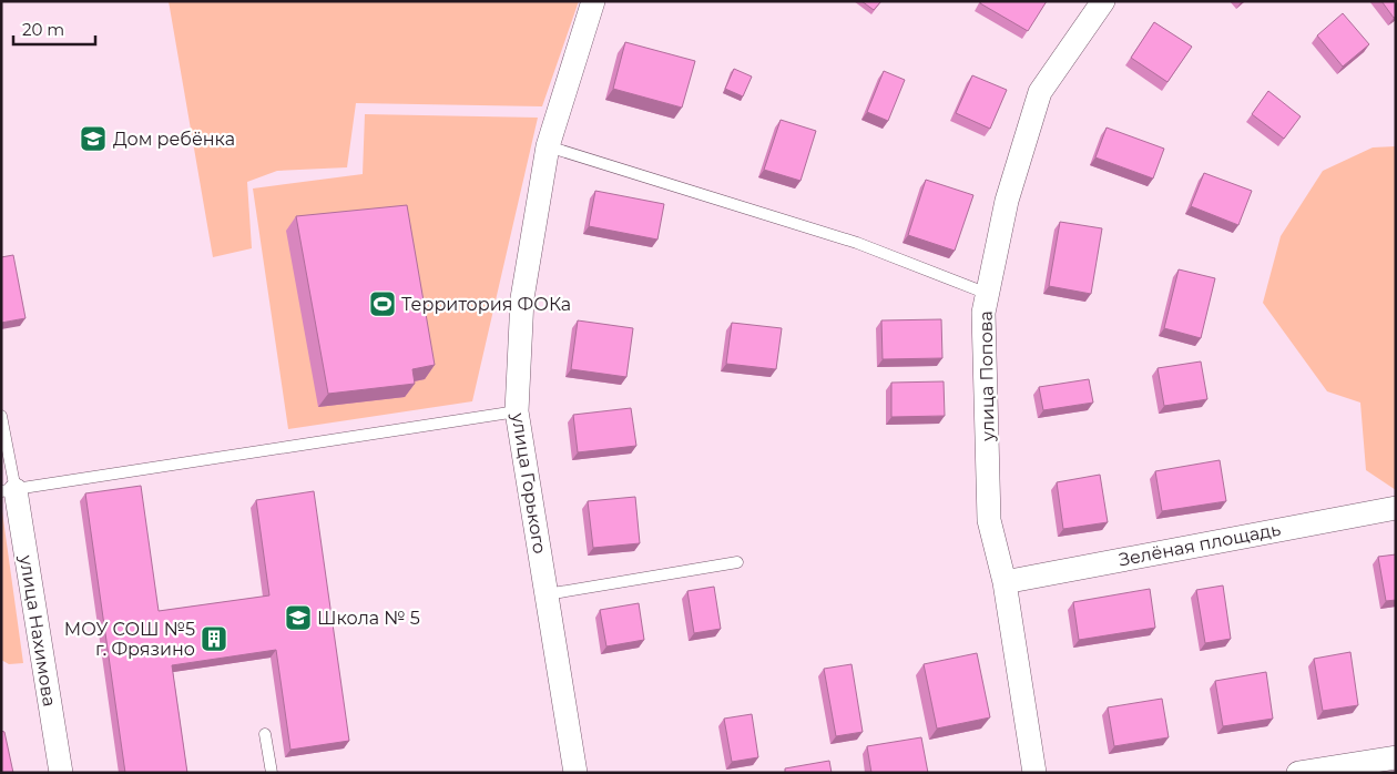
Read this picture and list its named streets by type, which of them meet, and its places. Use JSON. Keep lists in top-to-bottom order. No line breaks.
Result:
{"streets":{"street":["улица Попова","улица Горького","Зелёная площадь","улица Нахимова"]},"crossings":[["улица Попова","Зелёная площадь"]],"places":{"school or university":["Дом ребёнка","Школа № 5"],"sports":["Территория ФОКа"],"building":["МОУ СОШ №5 г. Фрязино"]},"scale_bar":"20 m"}
